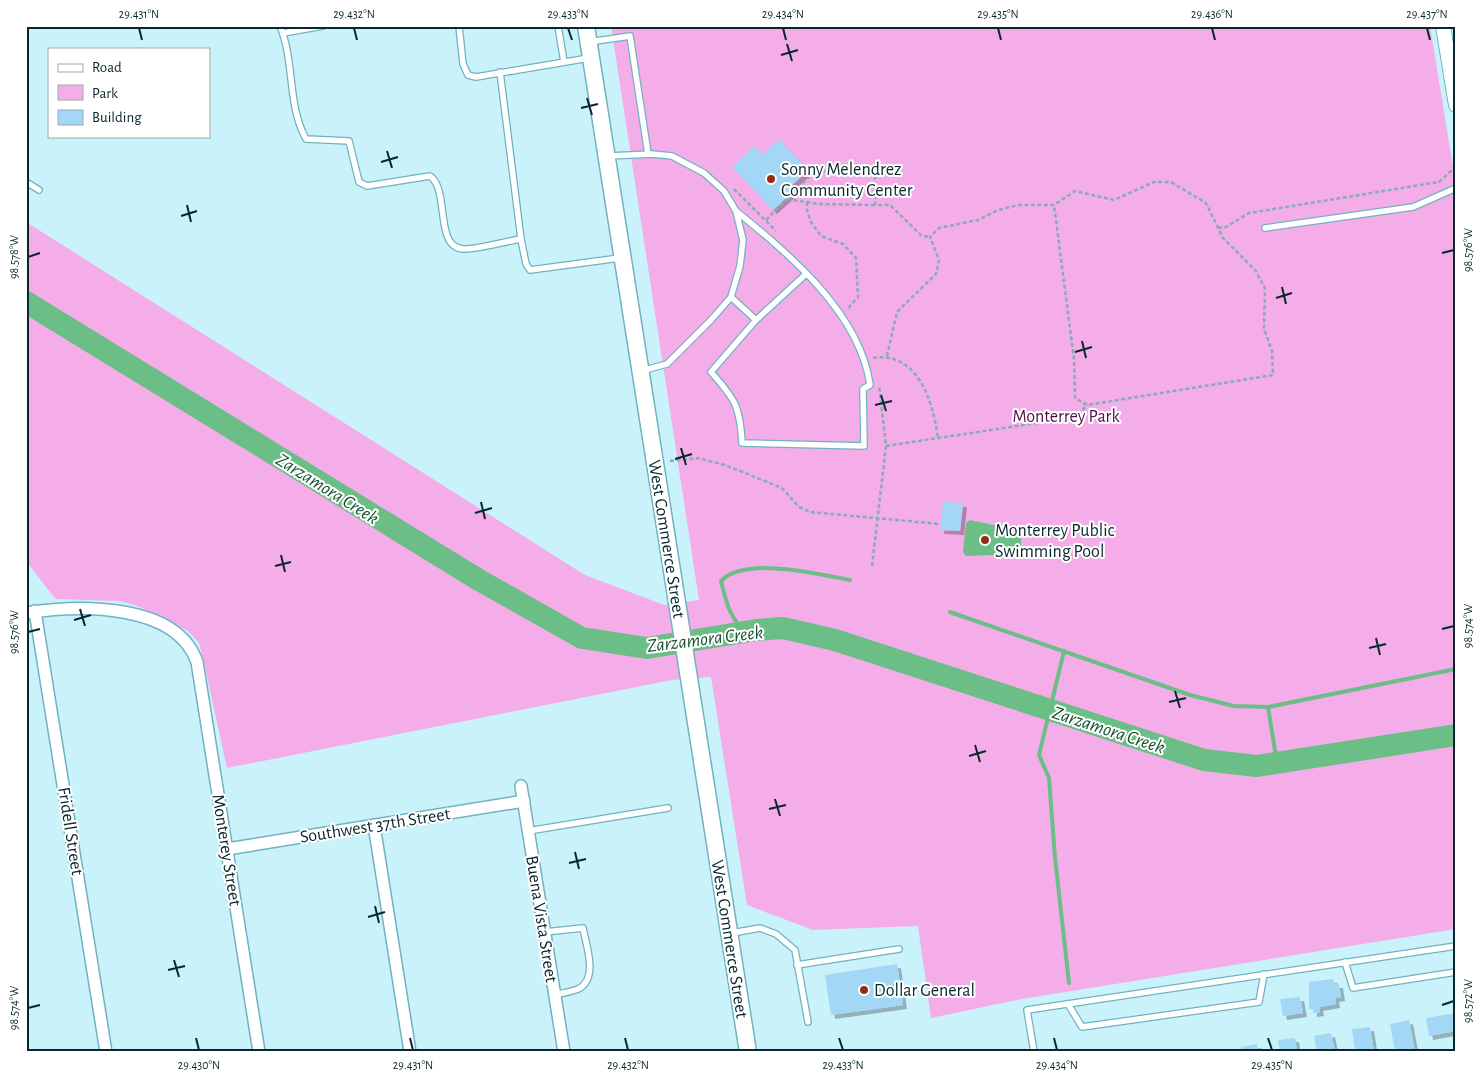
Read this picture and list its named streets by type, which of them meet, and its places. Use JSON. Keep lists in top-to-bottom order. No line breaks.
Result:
{"streets":{"main road":["West Commerce Street"],"street":["Southwest 37th Street","Fridell Street","Monterey Street","Buena Vista Street"]},"crossings":[["Southwest 37th Street","Monterey Street"],["Southwest 37th Street","Buena Vista Street"],["Fridell Street","Monterey Street"]],"water":["Zarzamora Creek"],"parks":["Monterrey Park"],"places":["Sonny Melendrez Community Center","Monterrey Public Swimming Pool","Dollar General"],"legend":["Road","Park","Building"],"coordinates":["29.431°N","29.432°N","29.433°N","29.434°N","29.435°N","29.436°N","29.437°N","98.576°W","98.578°W","98.574°W","98.572°W","29.430°N"]}
